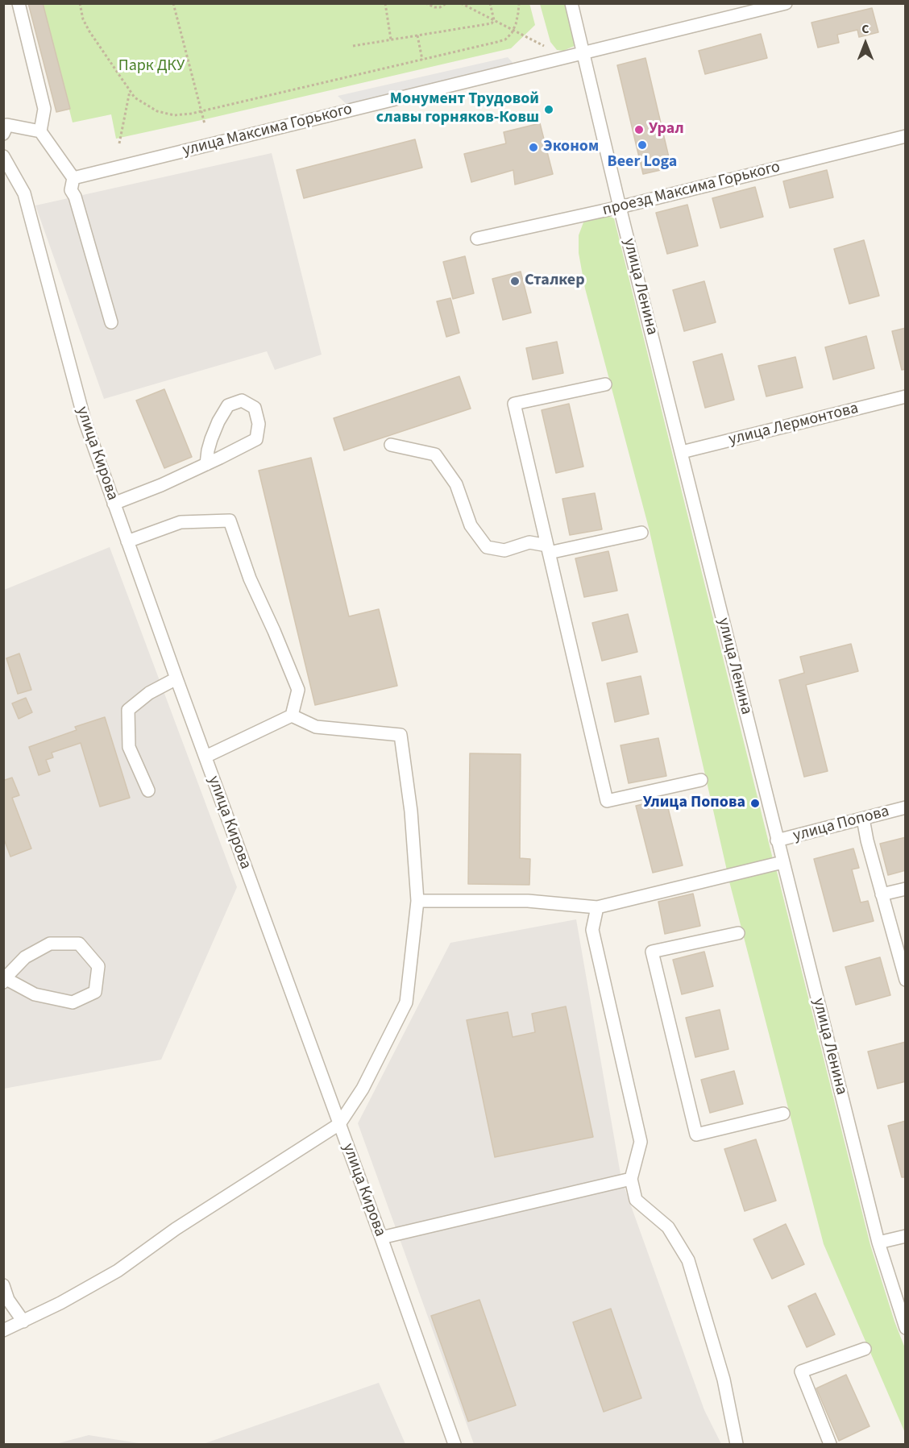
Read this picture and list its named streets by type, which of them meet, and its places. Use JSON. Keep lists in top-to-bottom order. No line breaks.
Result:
{"streets":{"street":["улица Максима Горького","проезд Максима Горького","улица Ленина","улица Лермонтова","улица Кирова","улица Попова"]},"crossings":[["улица Максима Горького","улица Ленина"],["проезд Максима Горького","улица Ленина"],["улица Ленина","улица Лермонтова"],["улица Ленина","улица Попова"]],"parks":["Парк ДКУ"],"places":["Монумент Трудовой славы горняков-Ковш","Урал","Beer Loga","Эконом","Сталкер","Улица Попова"],"north":"top"}
